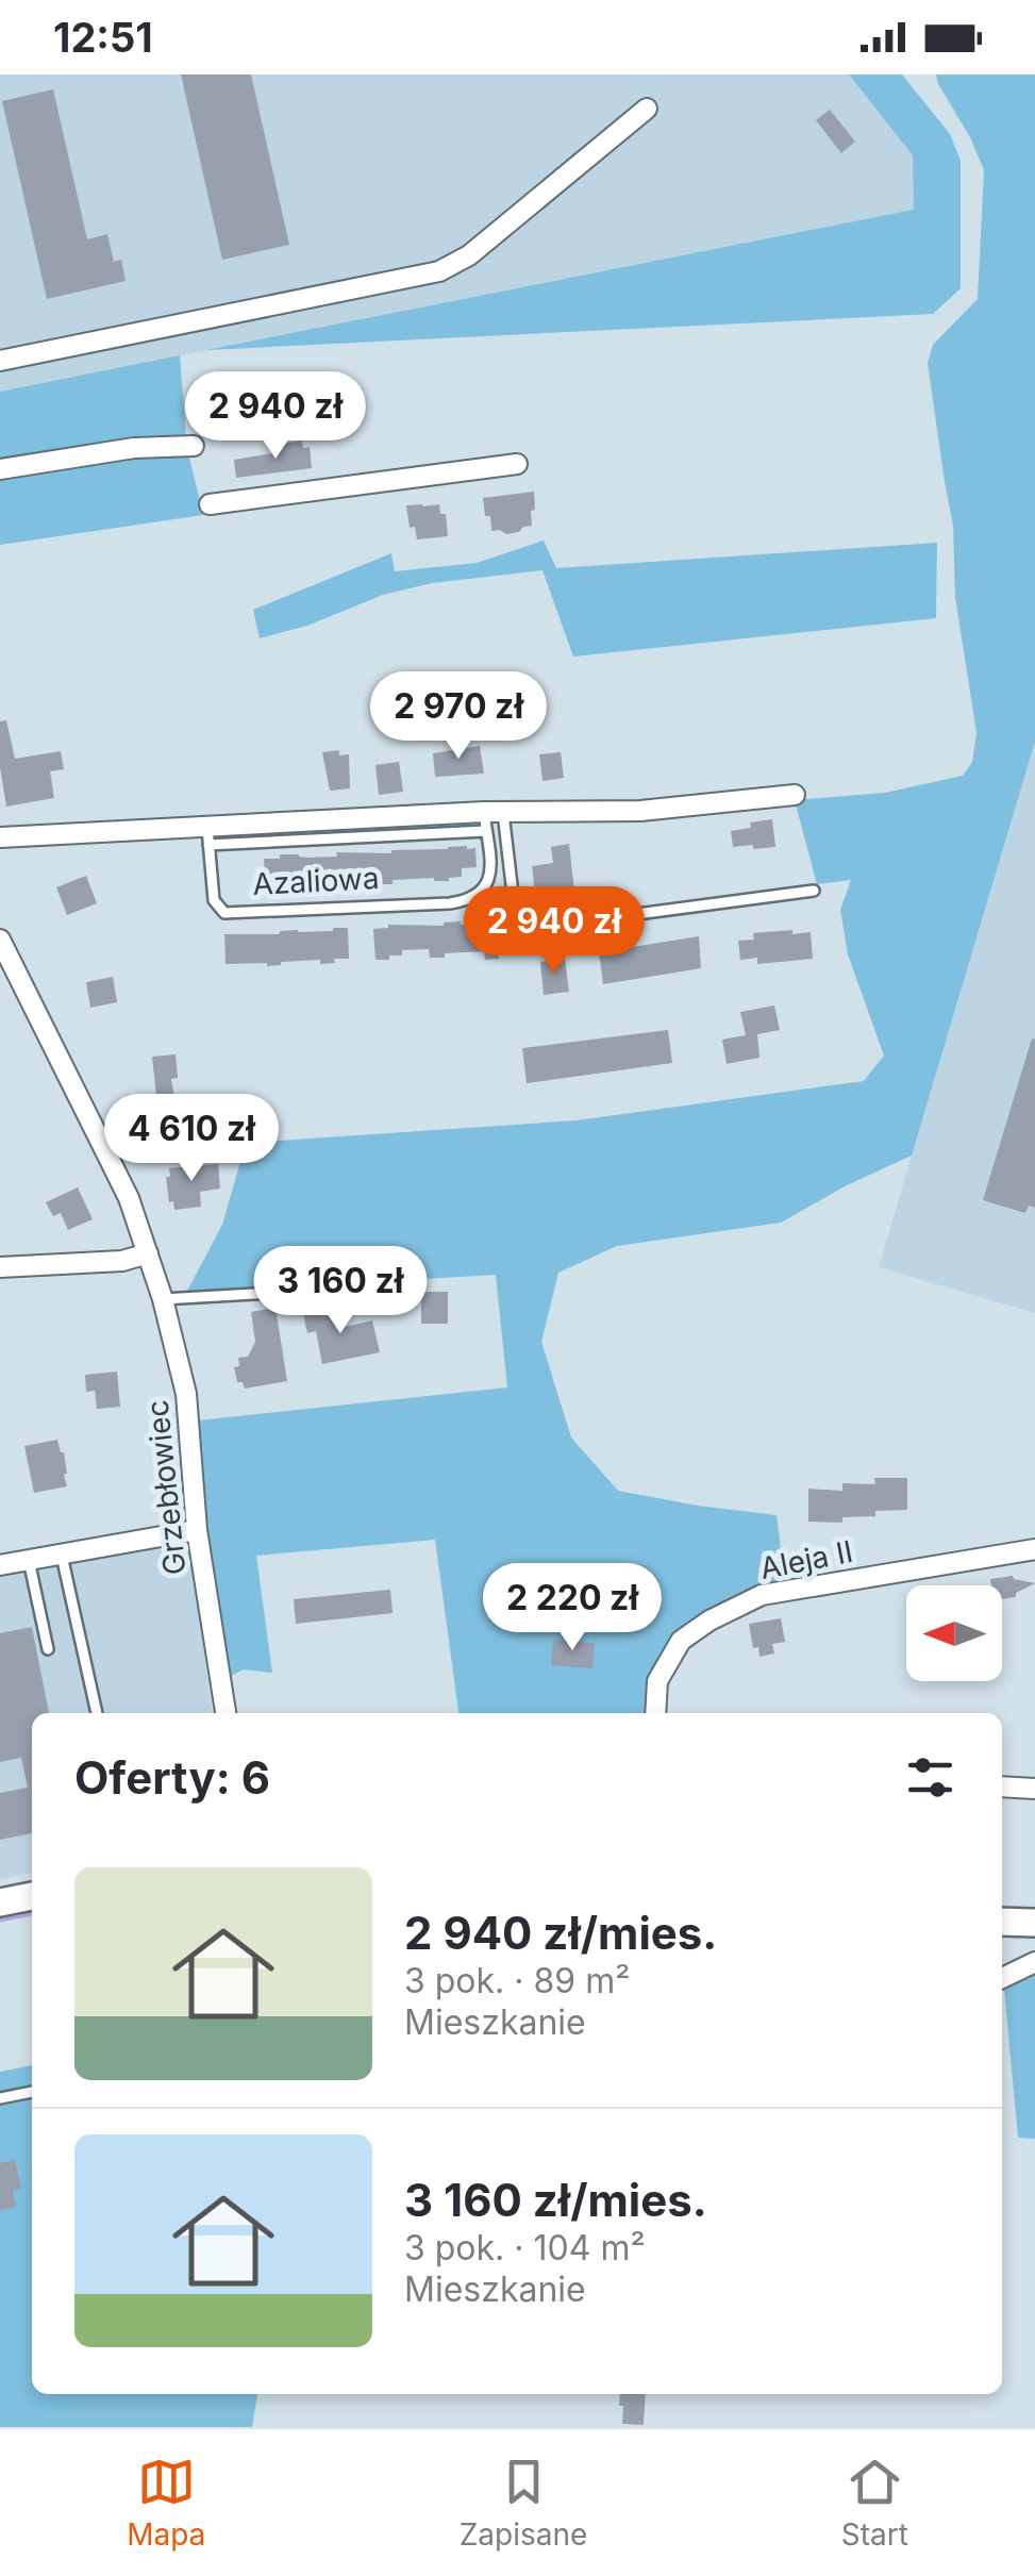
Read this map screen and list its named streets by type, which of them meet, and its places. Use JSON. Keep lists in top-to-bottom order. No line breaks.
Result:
{"streets":{"street":["Azaliowa","Grzebłowiec","Aleja II"]},"north":"left","page":{"status":"12:51","price":["2 940 zł","2 970 zł","2 940 zł","4 610 zł","3 160 zł","2 220 zł"],"heading":"Oferty: 6","list":[{"name":"2 940 zł/mies.","note":"3 pok. · 89 m² · Mieszkanie"},{"name":"3 160 zł/mies.","note":"3 pok. · 104 m² · Mieszkanie"}],"tabs":["Mapa","Zapisane","Start"]}}
